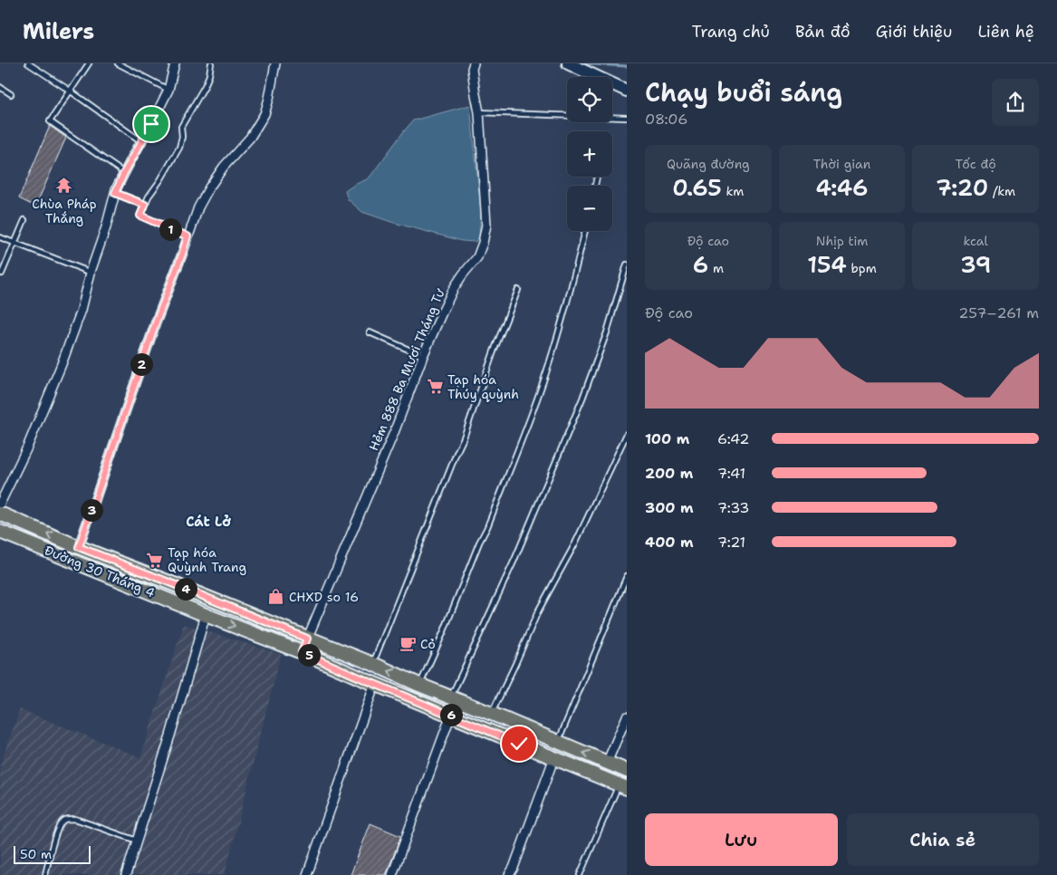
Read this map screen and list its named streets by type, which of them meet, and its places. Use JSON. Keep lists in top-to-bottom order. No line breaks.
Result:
{"streets":{"main road":["Đường 30 Tháng 4"],"street":["Hẻm 888 Ba Mươi Tháng Tư"]},"crossings":[["Hẻm 888 Ba Mươi Tháng Tư","Đường 30 Tháng 4"]],"districts":["Cát Lở"],"places":{"temple":["Chùa Pháp Thắng"],"supermarket":["Tạp hóa Thúy quỳnh","Tạp hóa Quỳnh Trang"],"shop":["CHXD so 16"],"cafe":["Cỏ"]},"scale_bar":"50 m","page":{"header":"Milers","nav":["Trang chủ","Bản đồ","Giới thiệu","Liên hệ"],"heading":["Chạy buổi sáng","08:06"],"map_buttons":["+","−"],"stats":[["Quãng đường","0.65 km"],["Thời gian","4:46"],["Tốc độ","7:20 /km"],["Độ cao","6 m"],["Nhịp tim","154 bpm"],["kcal","39"]],"pins":["1","2","3","4","5","6"],"chart":["Độ cao","257–261 m"],"list":[{"name":"100 m","note":"6:42"},{"name":"200 m","note":"7:41"},{"name":"300 m","note":"7:33"},{"name":"400 m","note":"7:21"}],"buttons":["Lưu","Chia sẻ"],"scale":"50 m"}}
